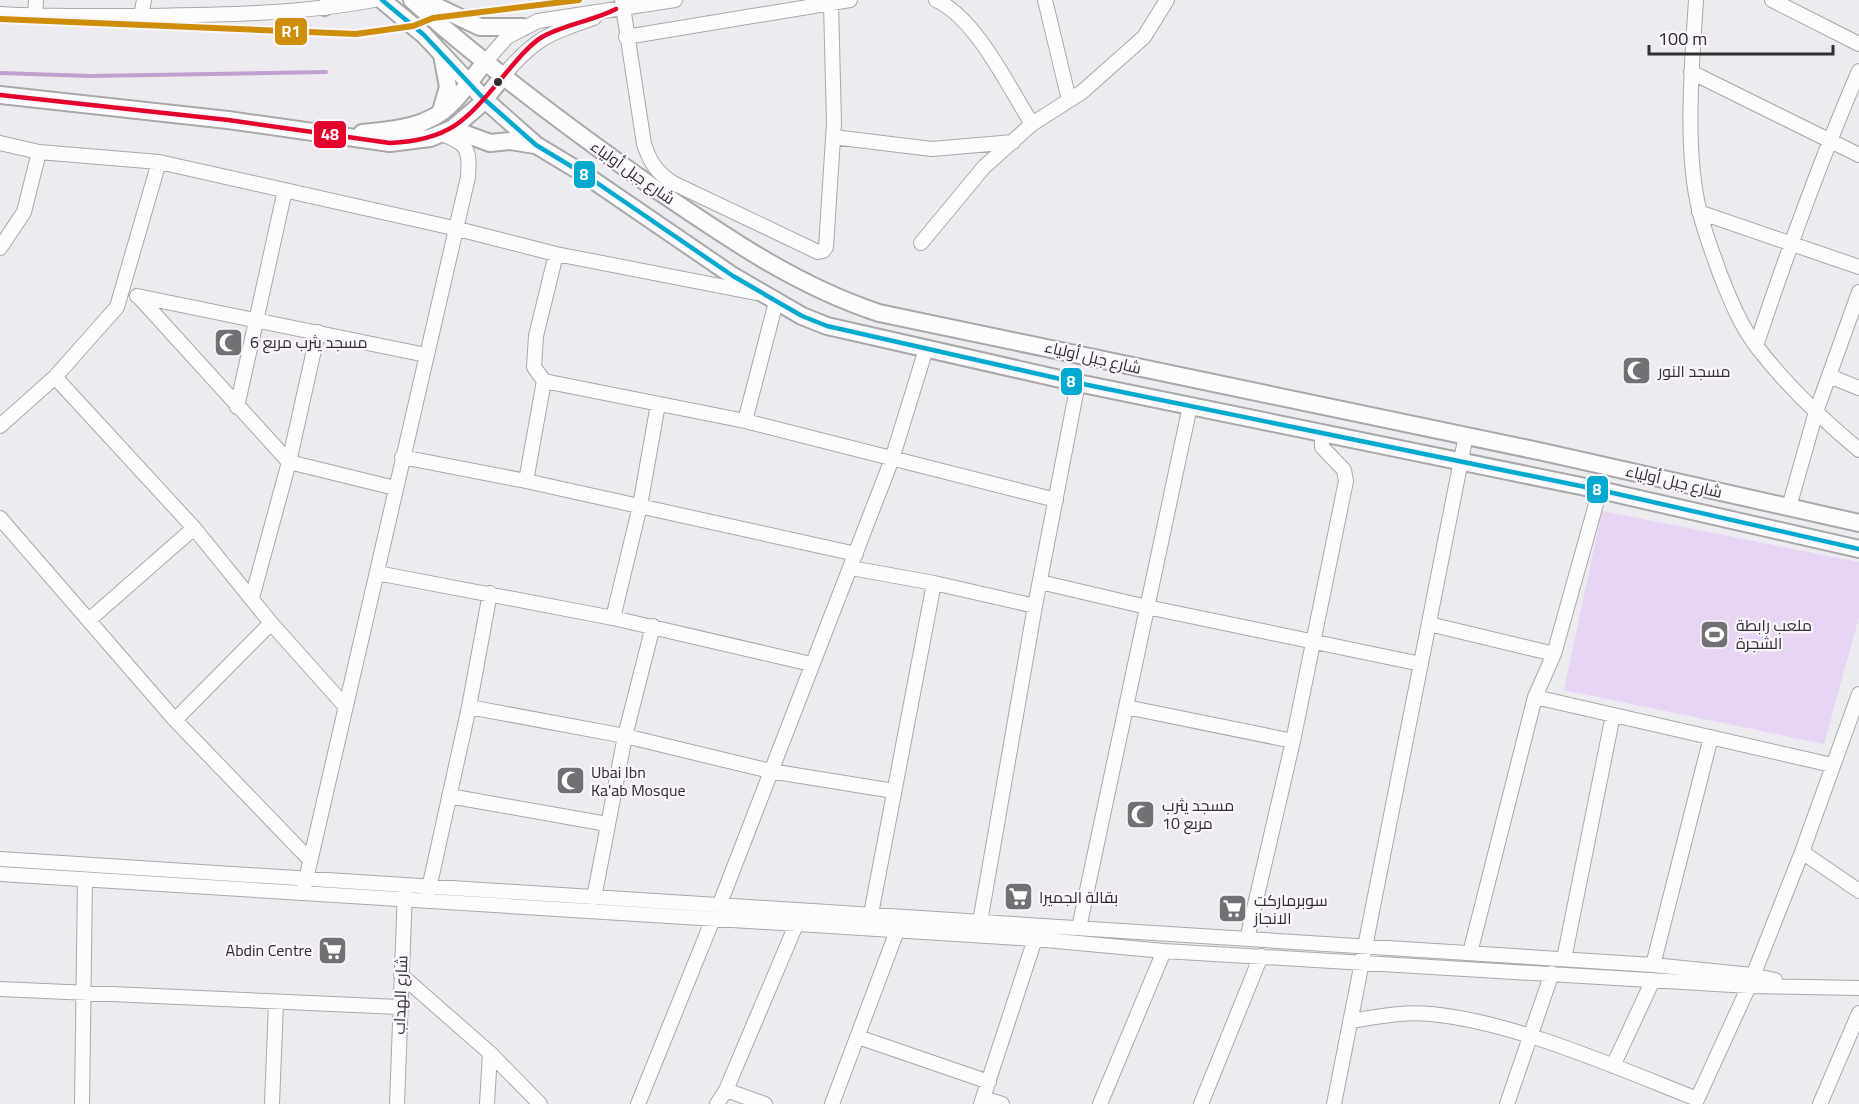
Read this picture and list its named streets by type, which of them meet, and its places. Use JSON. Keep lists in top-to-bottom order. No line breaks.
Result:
{"streets":{"main road":["شارع جبل أولياء"],"street":["شارع الهداب"]},"places":{"mosque":["مسجد يثرب مربع 6","مسجد النور","Ubai Ibn Ka'ab Mosque","مسجد يثرب مربع 10"],"sports":["ملعب رابطة الشجرة"],"supermarket":["بقالة الجميرا","سوبرماركت الانجاز","Abdin Centre"]},"lines":["transit line R1","transit line 8","transit line 48"],"scale_bar":"100 m"}
